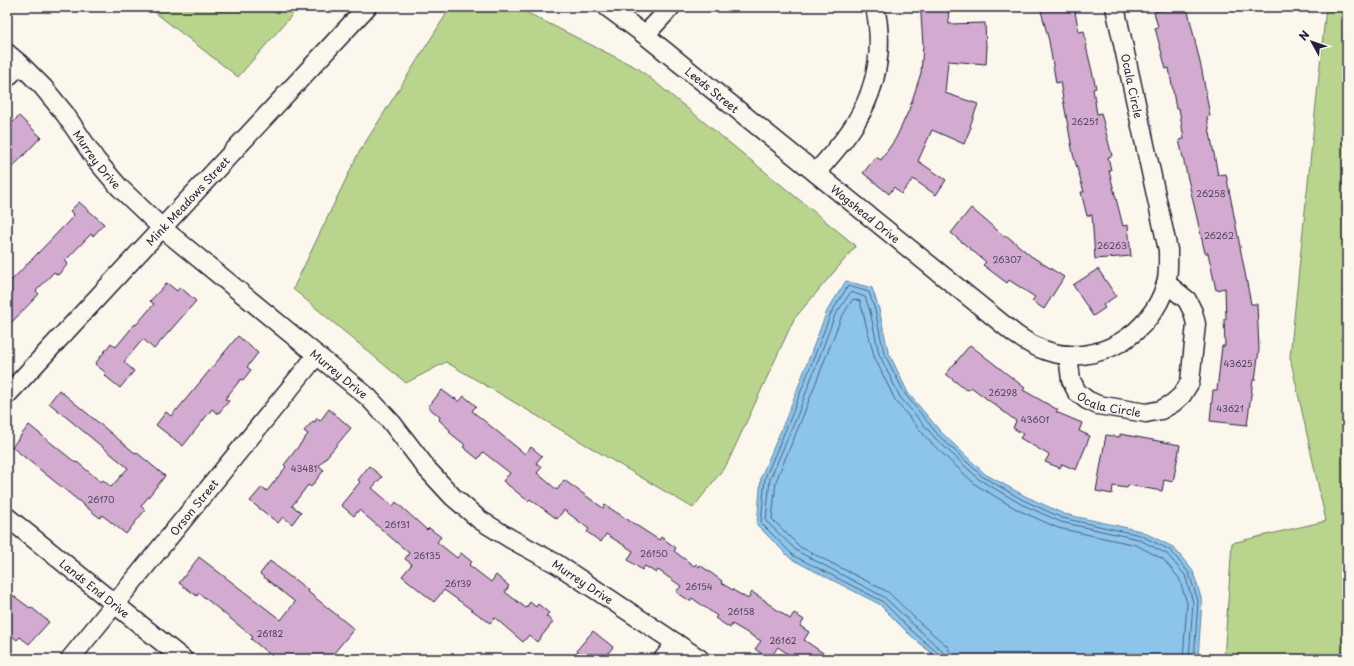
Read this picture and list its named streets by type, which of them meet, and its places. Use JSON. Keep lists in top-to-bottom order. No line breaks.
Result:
{"streets":{"street":["Ocala Circle","Leeds Street","Murrey Drive","Mink Meadows Street","Wogshead Drive","Orson Street","Lands End Drive"]},"crossings":[["Ocala Circle","Wogshead Drive"],["Leeds Street","Wogshead Drive"],["Murrey Drive","Mink Meadows Street"],["Murrey Drive","Orson Street"],["Orson Street","Lands End Drive"]],"house_numbers":["26251","26258","26262","26263","26307","43625","26298","43621","43601","43481","26170","26131","26150","26135","26139","26154","26158","26182","26162"],"north":"top left"}
